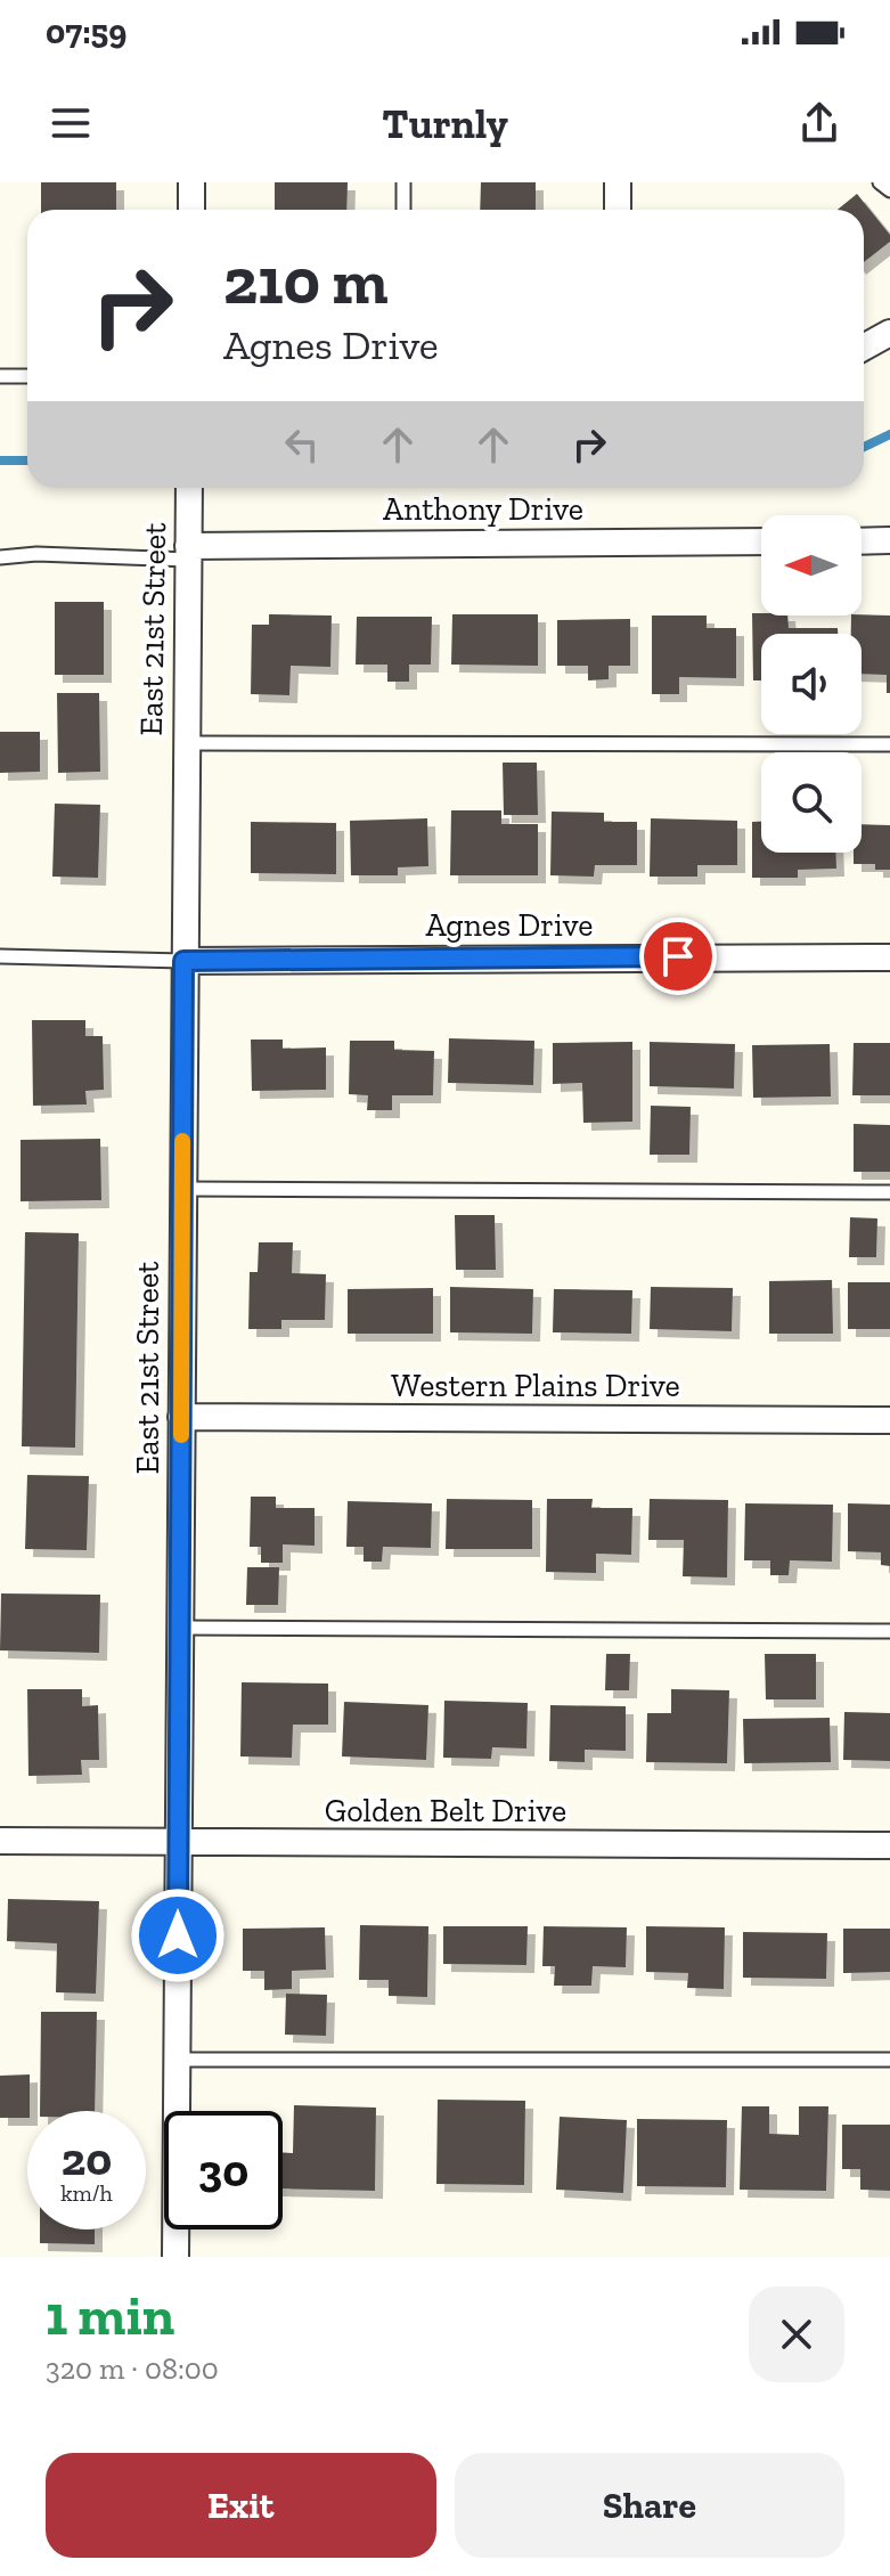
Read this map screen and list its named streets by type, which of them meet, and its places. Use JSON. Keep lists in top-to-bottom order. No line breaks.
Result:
{"streets":{"street":["Anthony Drive","East 21st Street","Agnes Drive","Western Plains Drive","Golden Belt Drive"]},"crossings":[["Anthony Drive","East 21st Street"],["East 21st Street","Agnes Drive"],["East 21st Street","Western Plains Drive"],["East 21st Street","Golden Belt Drive"]],"north":"left","page":{"status":"07:59","header":"Turnly","turn":["210 m","Agnes Drive"],"speed":"20 km/h","limit":"30","heading":["1 min","320 m · 08:00"],"buttons":["Exit","Share"]}}
